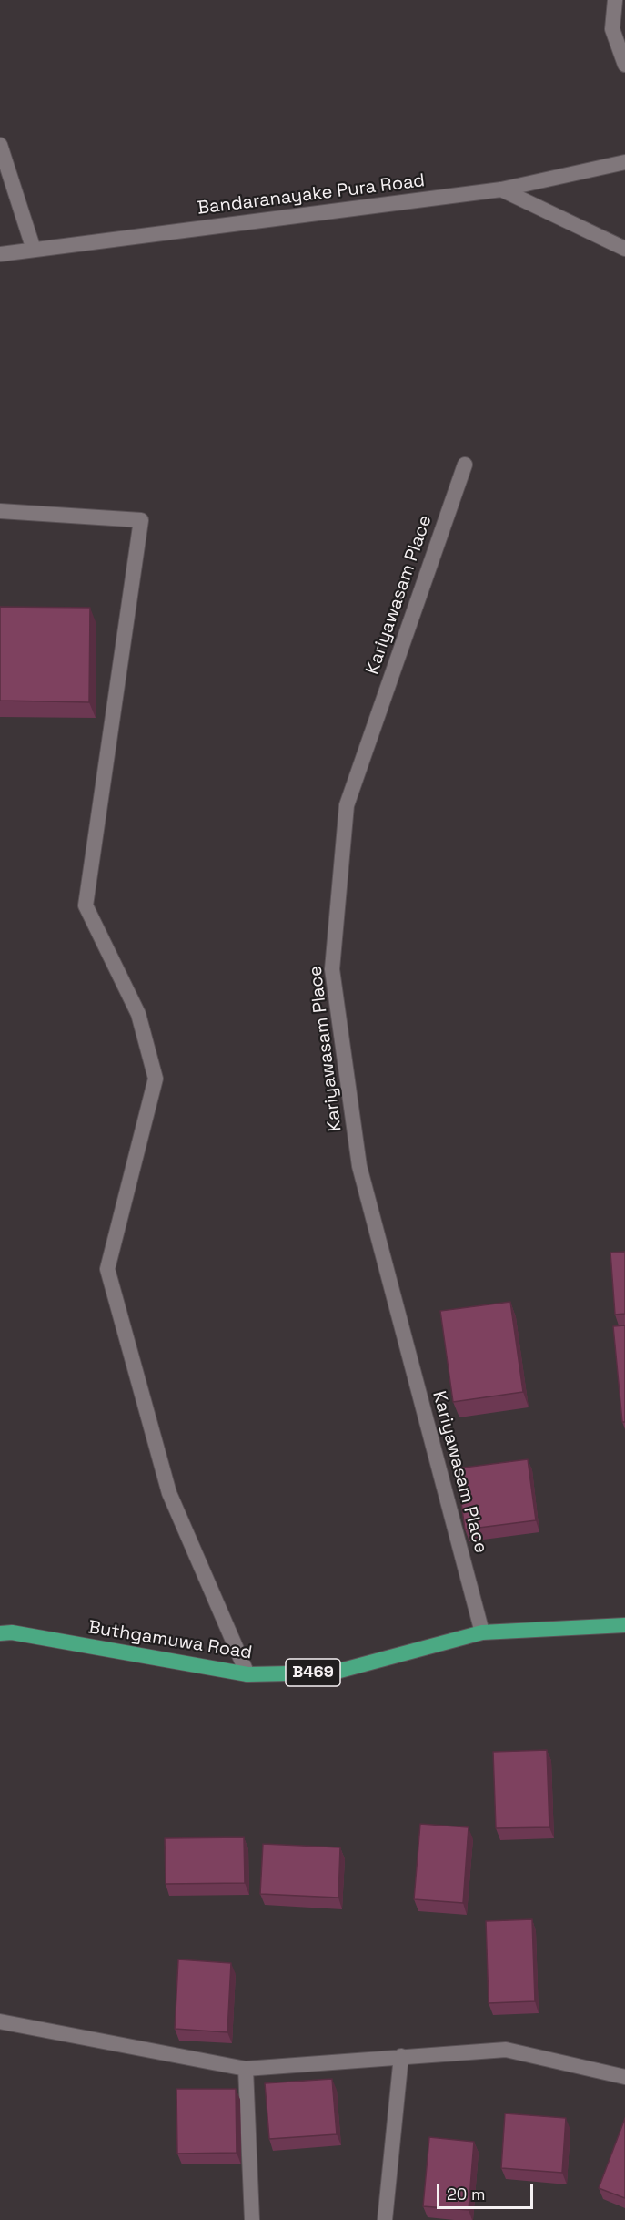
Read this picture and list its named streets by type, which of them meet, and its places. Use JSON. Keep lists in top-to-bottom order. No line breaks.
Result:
{"streets":{"main road":["Buthgamuwa Road","B469"],"street":["Bandaranayake Pura Road","Kariyawasam Place"]},"crossings":[["Kariyawasam Place","Buthgamuwa Road"]],"scale_bar":"20 m"}
